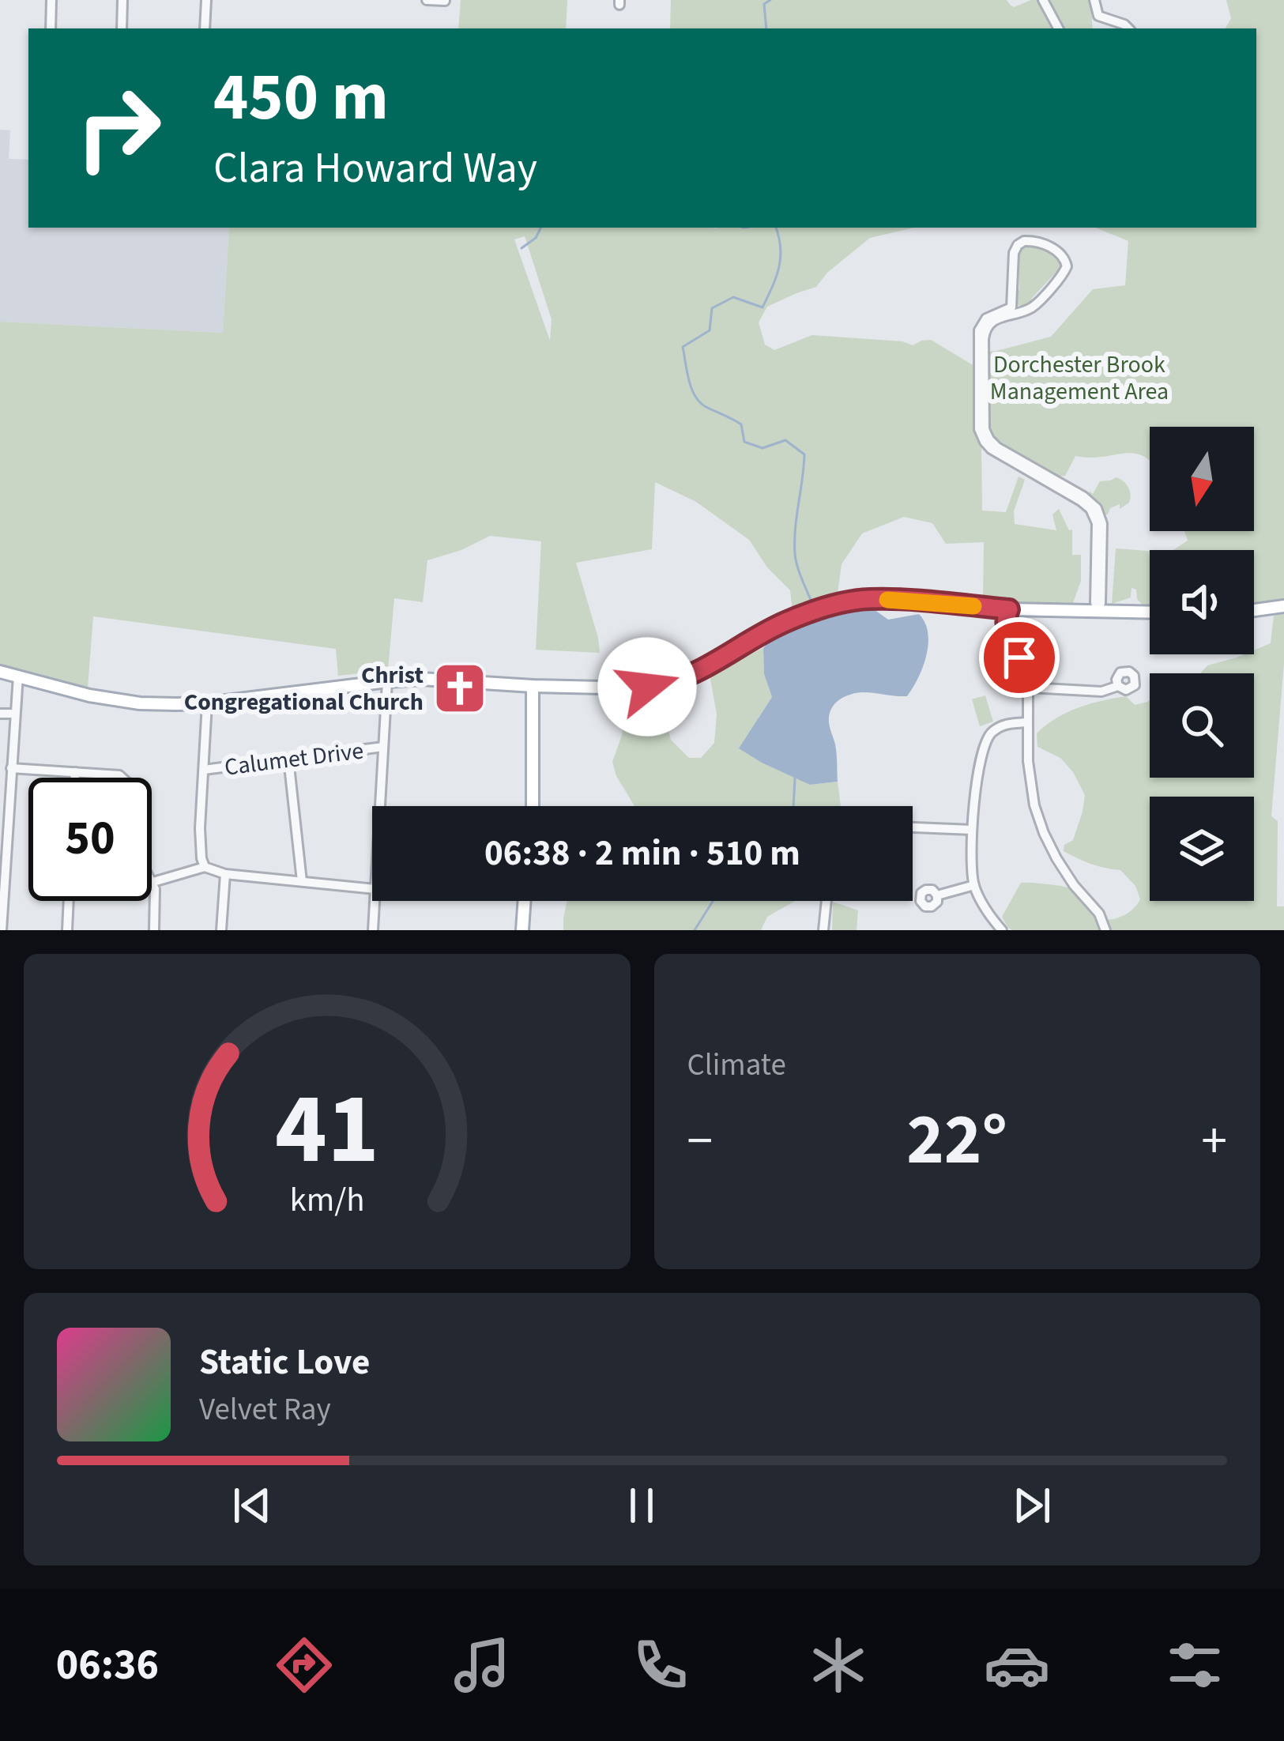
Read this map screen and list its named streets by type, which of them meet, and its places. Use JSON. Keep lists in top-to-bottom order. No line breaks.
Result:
{"streets":{"street":["Calumet Drive"]},"parks":["Dorchester Brook Management Area"],"places":{"church":["Christ Congregational Church"]},"north":"bottom","page":{"turn":["450 m","Clara Howard Way"],"limit":"50","trip":"06:38 · 2 min · 510 m","tile":"Climate","heat":["−","22°","+"],"song":["Static Love","Velvet Ray"],"tabs":"06:36","gauge":["41","km/h"]}}
